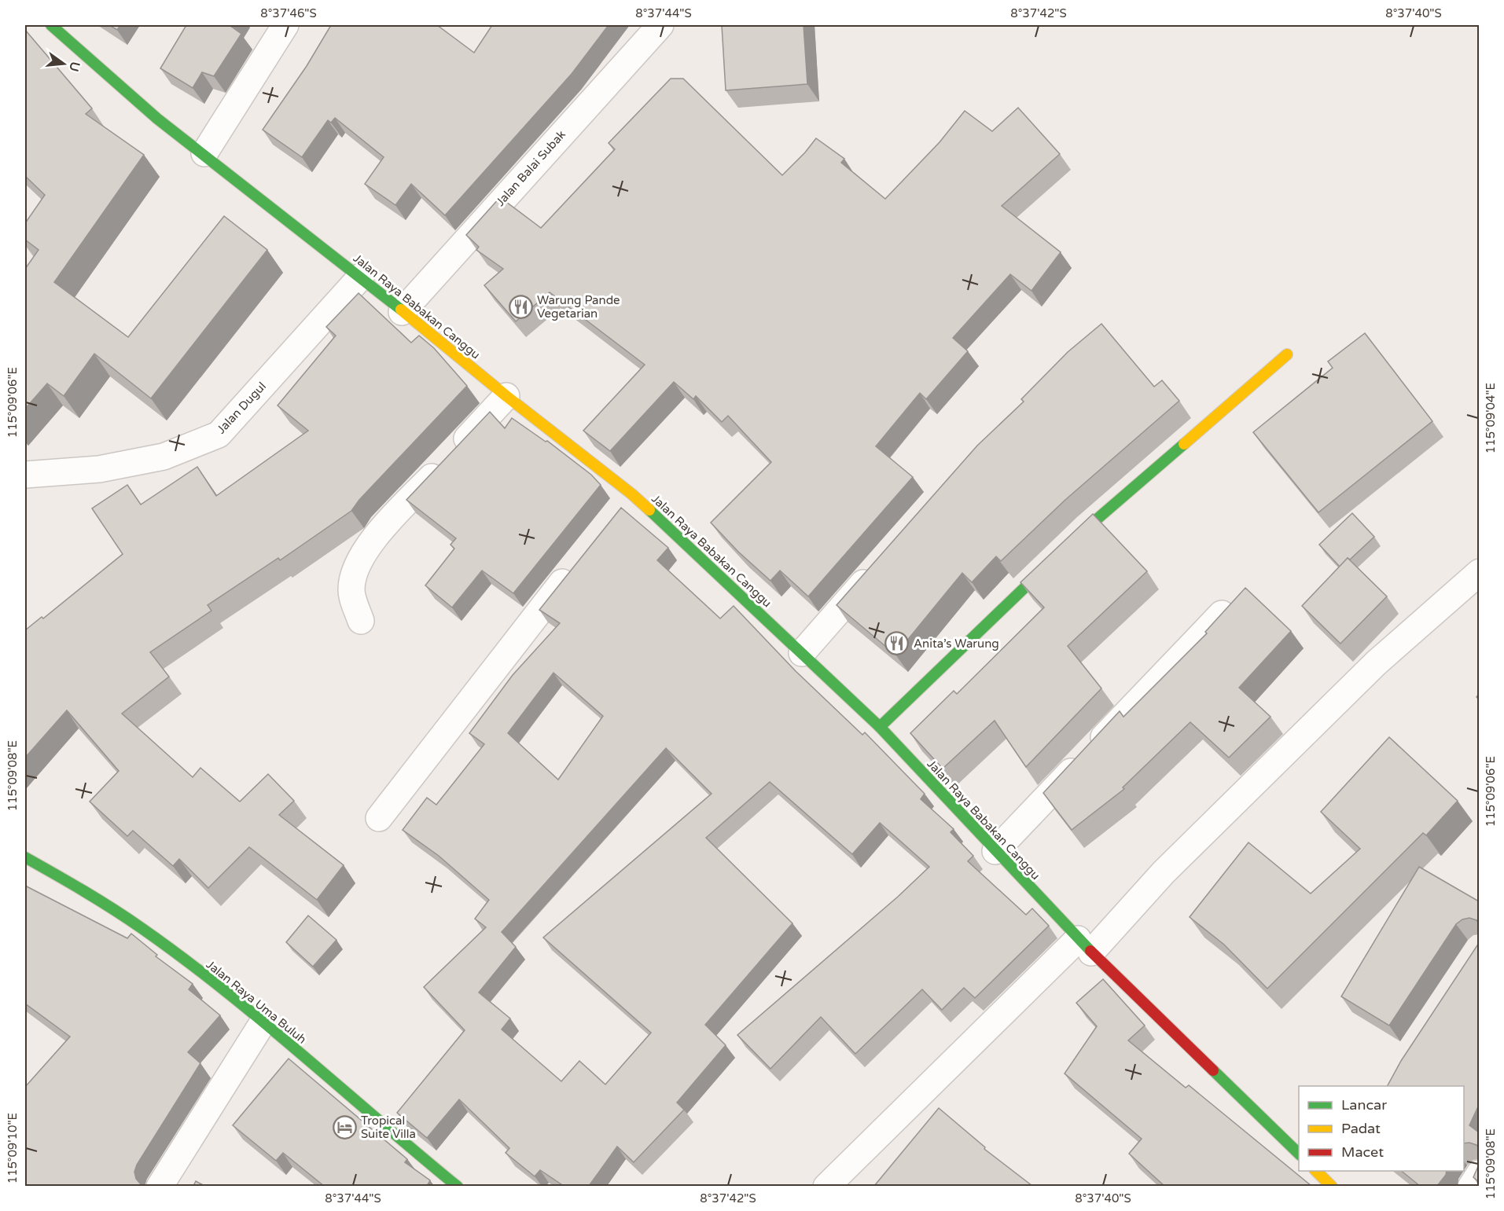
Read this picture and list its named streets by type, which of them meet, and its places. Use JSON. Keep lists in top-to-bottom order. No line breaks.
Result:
{"streets":{"street":["Jalan Balai Subak","Jalan Raya Babakan Canggu","Jalan Dugul","Jalan Raya Uma Buluh"]},"crossings":[["Jalan Balai Subak","Jalan Raya Babakan Canggu"],["Jalan Raya Babakan Canggu","Jalan Dugul"]],"places":{"restaurant":["Warung Pande Vegetarian","Anita’s Warung"],"hotel":["Tropical Suite Villa"]},"legend":["Lancar","Padat","Macet"],"north":"right","coordinates":["8°37'46\"S","8°37'44\"S","8°37'42\"S","8°37'40\"S","115°09'06\"E","115°09'04\"E","115°09'08\"E","115°09'10\"E"]}
